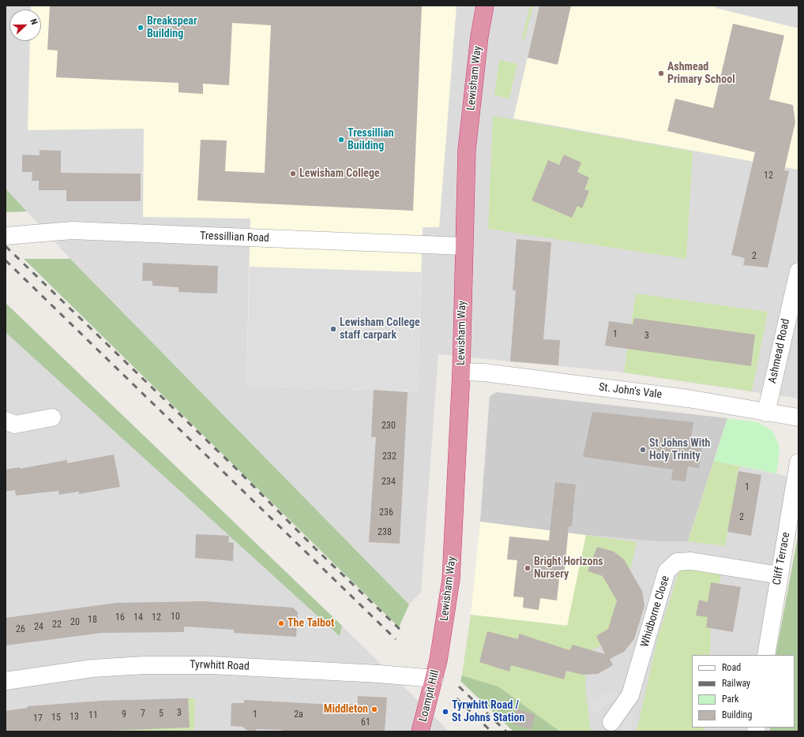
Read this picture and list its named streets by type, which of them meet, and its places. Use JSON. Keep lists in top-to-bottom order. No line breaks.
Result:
{"streets":{"highway":["Lewisham Way","Loampit Hill"],"street":["Tressillian Road","Ashmead Road","St. John's Vale","Cliff Terrace","Whidborne Close","Tyrwhitt Road"]},"crossings":[["Lewisham Way","Tressillian Road"],["Lewisham Way","St. John's Vale"],["Lewisham Way","Loampit Hill"],["Ashmead Road","St. John's Vale"],["Cliff Terrace","Whidborne Close"],["Tyrwhitt Road","Loampit Hill"]],"places":["Breakspear Building","Ashmead Primary School","Tressillian Building","Lewisham College","Lewisham College staff carpark","St Johns With Holy Trinity","Bright Horizons Nursery","The Talbot","Middleton","Tyrwhitt Road / St Johns Station"],"house_numbers":["12","2","1","3","230","232","234","1","236","2","238","10","16","14","12","18","20","22","24","26","3","7","5","9","1","2a","11","13","15","17","61"],"legend":["Road","Railway","Park","Building"],"north":"right"}
